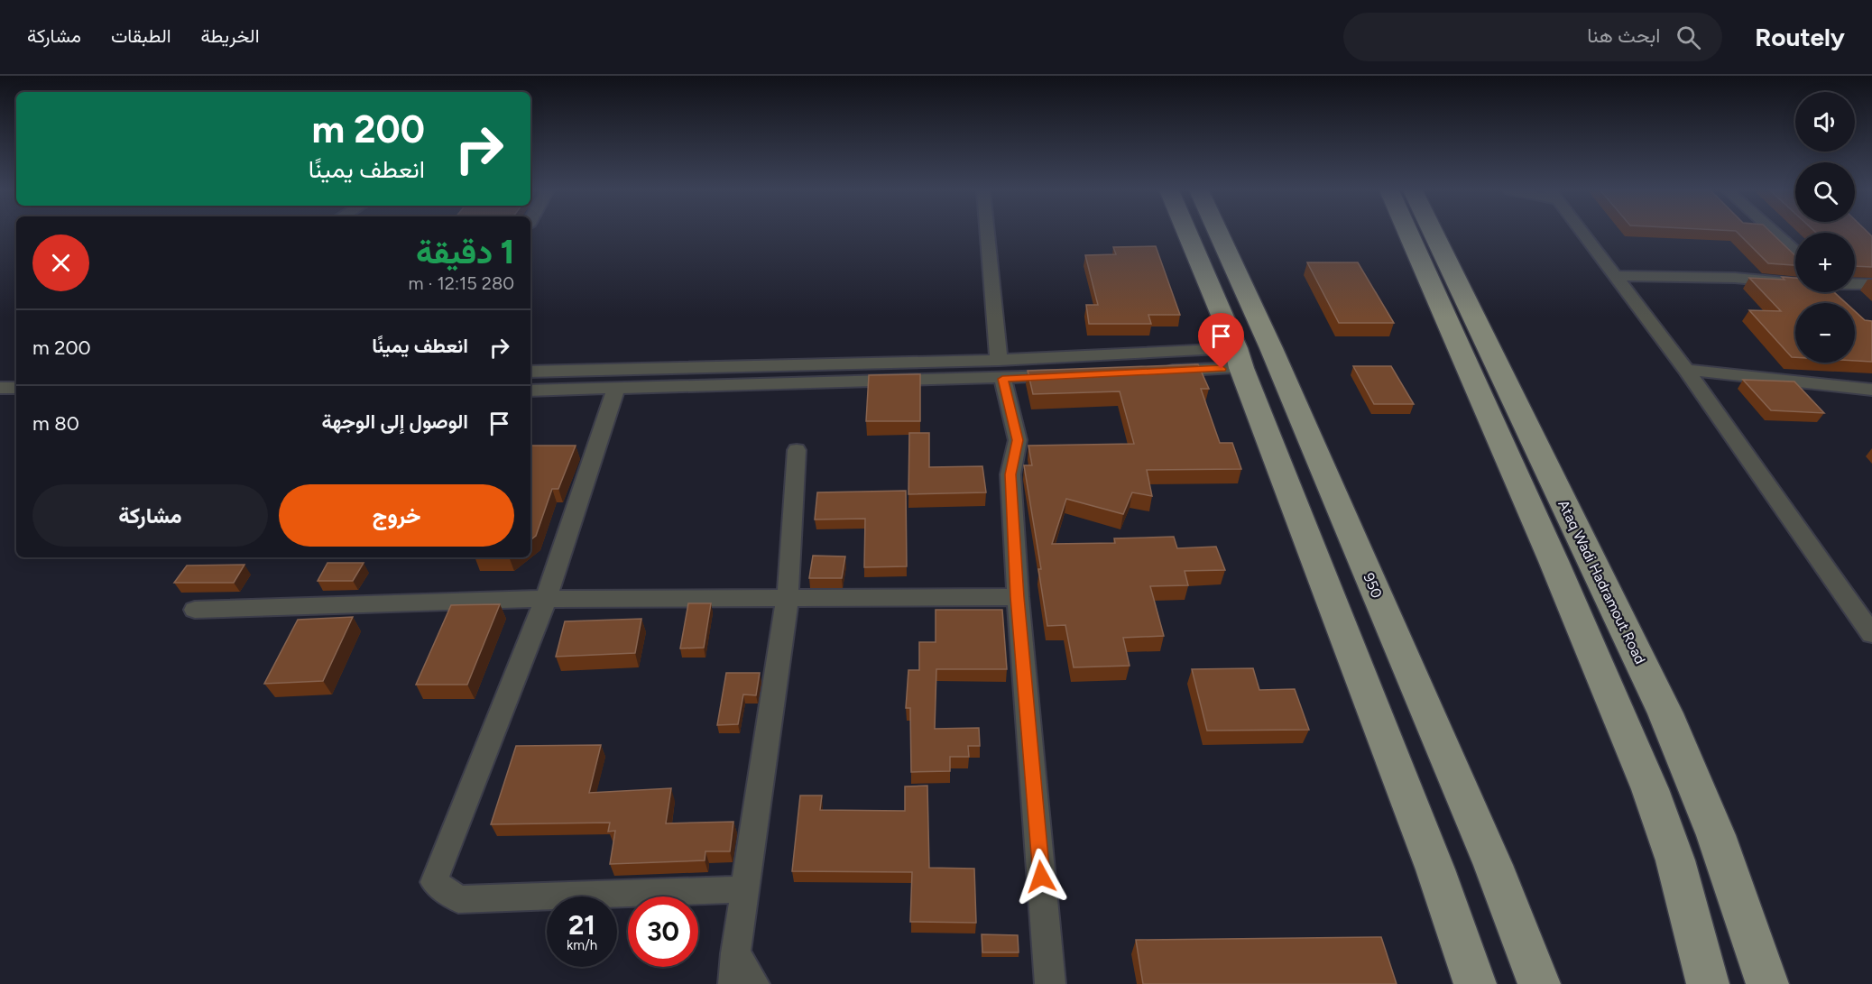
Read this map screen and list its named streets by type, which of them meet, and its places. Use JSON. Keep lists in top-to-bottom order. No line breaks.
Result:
{"streets":{"main road":["Ataq Wadi Hadramout Road","950"]},"page":{"header":"Routely","search":"ابحث هنا","nav":["الخريطة","الطبقات","مشاركة"],"map_buttons":["+","−"],"turn":["200 m","انعطف يمينًا"],"heading":["1 دقيقة","280 m · 12:15"],"list":[{"name":"انعطف يمينًا","value":"200 m"},{"name":"الوصول إلى الوجهة","value":"80 m"}],"buttons":["خروج","مشاركة"],"speed":"21 km/h","limit":"30"}}
